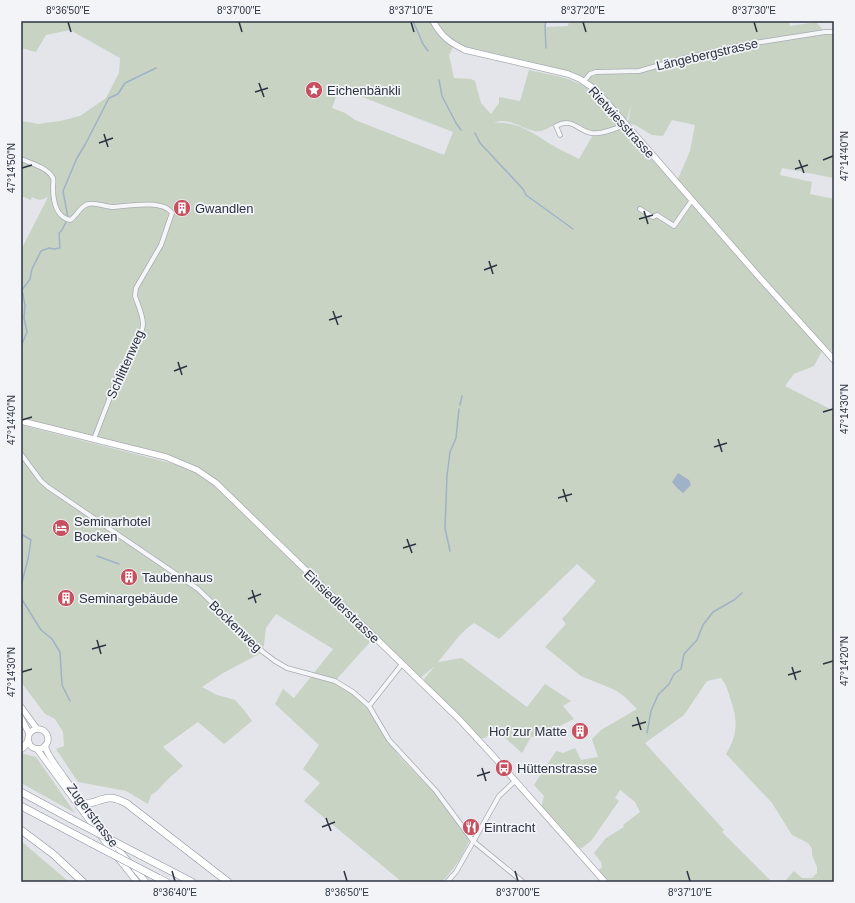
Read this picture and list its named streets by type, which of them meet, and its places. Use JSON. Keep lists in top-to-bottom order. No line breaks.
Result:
{"streets":{"main road":["Rietwiesstrasse","Einsiedlerstrasse","Zugerstrasse"],"street":["Längebergstrasse","Schlittenweg","Bockenweg"]},"crossings":[["Längebergstrasse","Rietwiesstrasse"],["Schlittenweg","Einsiedlerstrasse"]],"places":{"place":["Eichenbänkli"],"building":["Gwandlen","Taubenhaus","Seminargebäude","Hof zur Matte"],"hotel":["Seminarhotel Bocken"],"bus stop":["Hüttenstrasse"],"restaurant":["Eintracht"]},"coordinates":["8°36'50\"E","8°37'00\"E","8°37'10\"E","8°37'20\"E","8°37'30\"E","47°14'40\"N","47°14'50\"N","47°14'30\"N","47°14'20\"N","8°36'40\"E"]}
